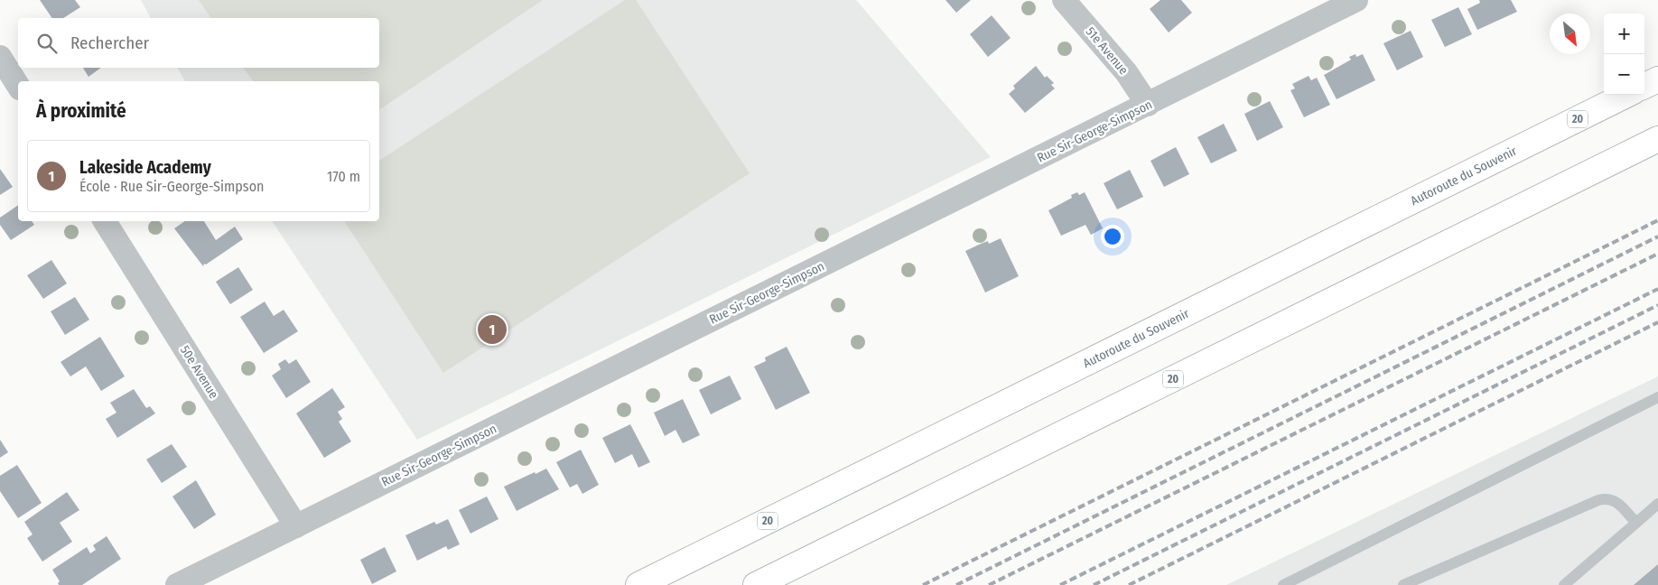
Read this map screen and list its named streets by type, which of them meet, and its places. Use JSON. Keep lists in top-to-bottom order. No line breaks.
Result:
{"streets":{"highway":["20","Autoroute du Souvenir"],"street":["51e Avenue","Rue Sir-George-Simpson","50e Avenue"]},"crossings":[["51e Avenue","Rue Sir-George-Simpson"],["Rue Sir-George-Simpson","50e Avenue"]],"north":"bottom right","page":{"map_buttons":["+","−"],"search":"Rechercher","heading":"À proximité","list":[{"mark":"1","name":"Lakeside Academy","note":"École · Rue Sir-George-Simpson","value":"170 m"}],"pins":"1"}}
